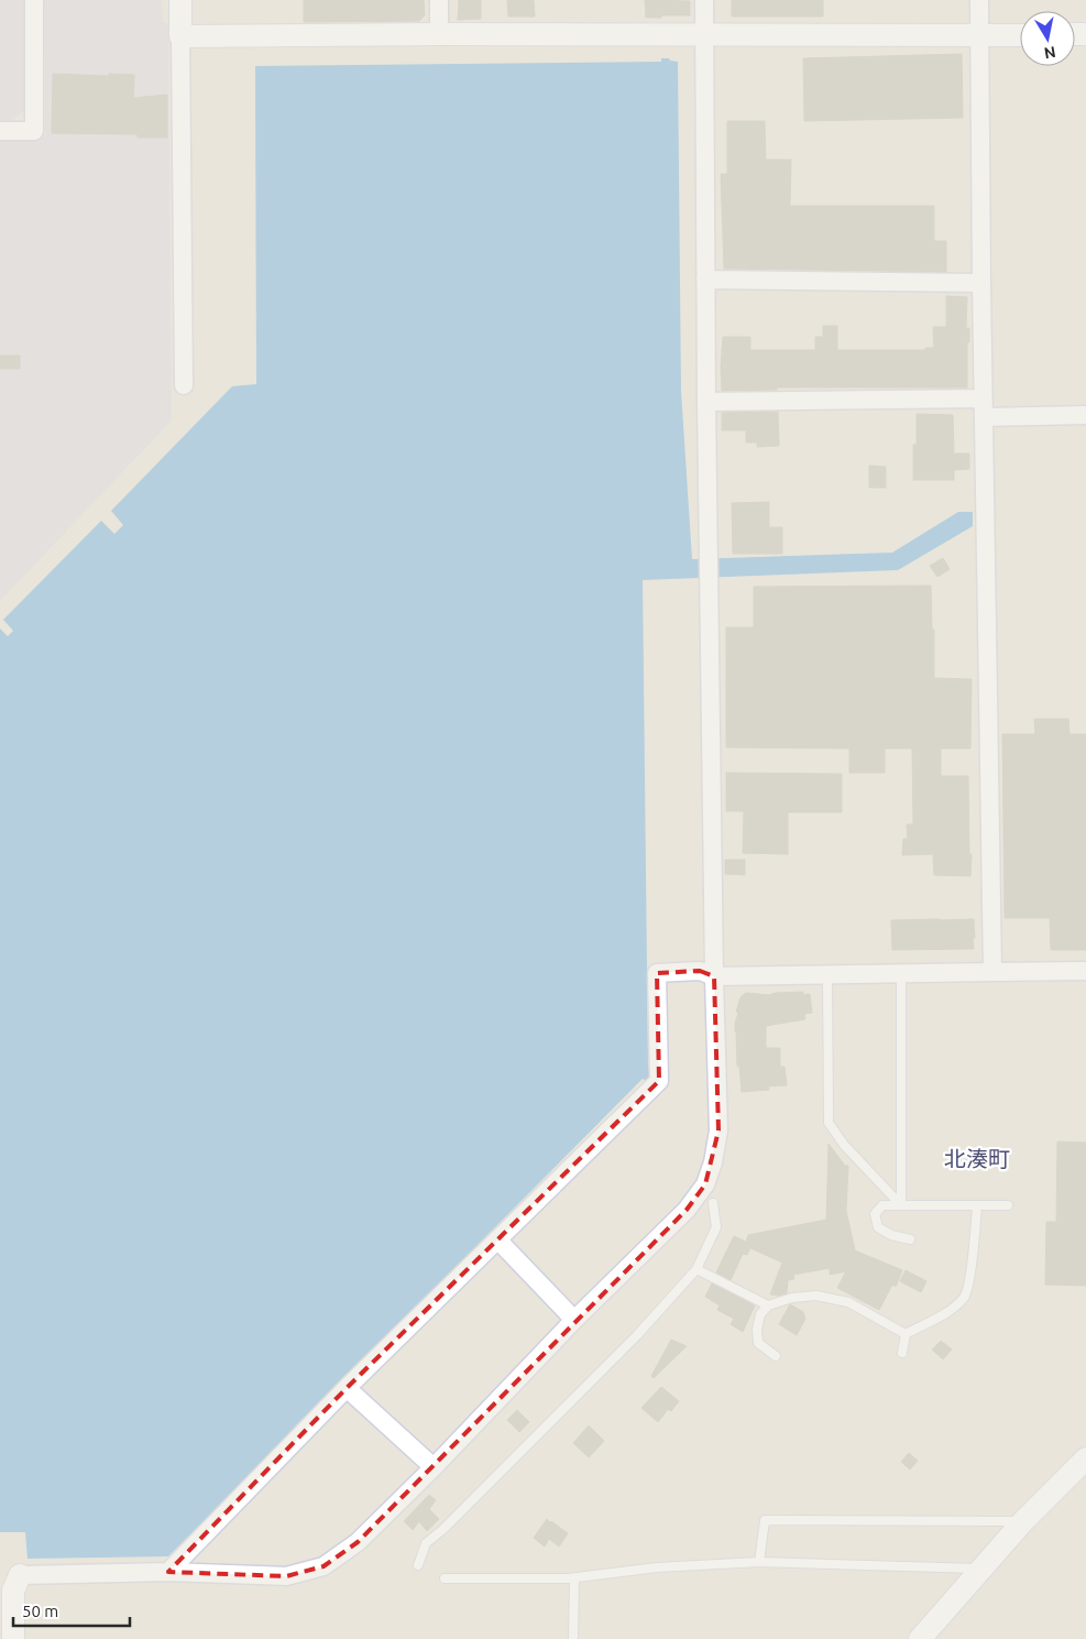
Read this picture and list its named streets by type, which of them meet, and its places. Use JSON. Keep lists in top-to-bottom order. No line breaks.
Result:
{"districts":["北湊町"],"scale_bar":"50 m","north":"bottom"}
